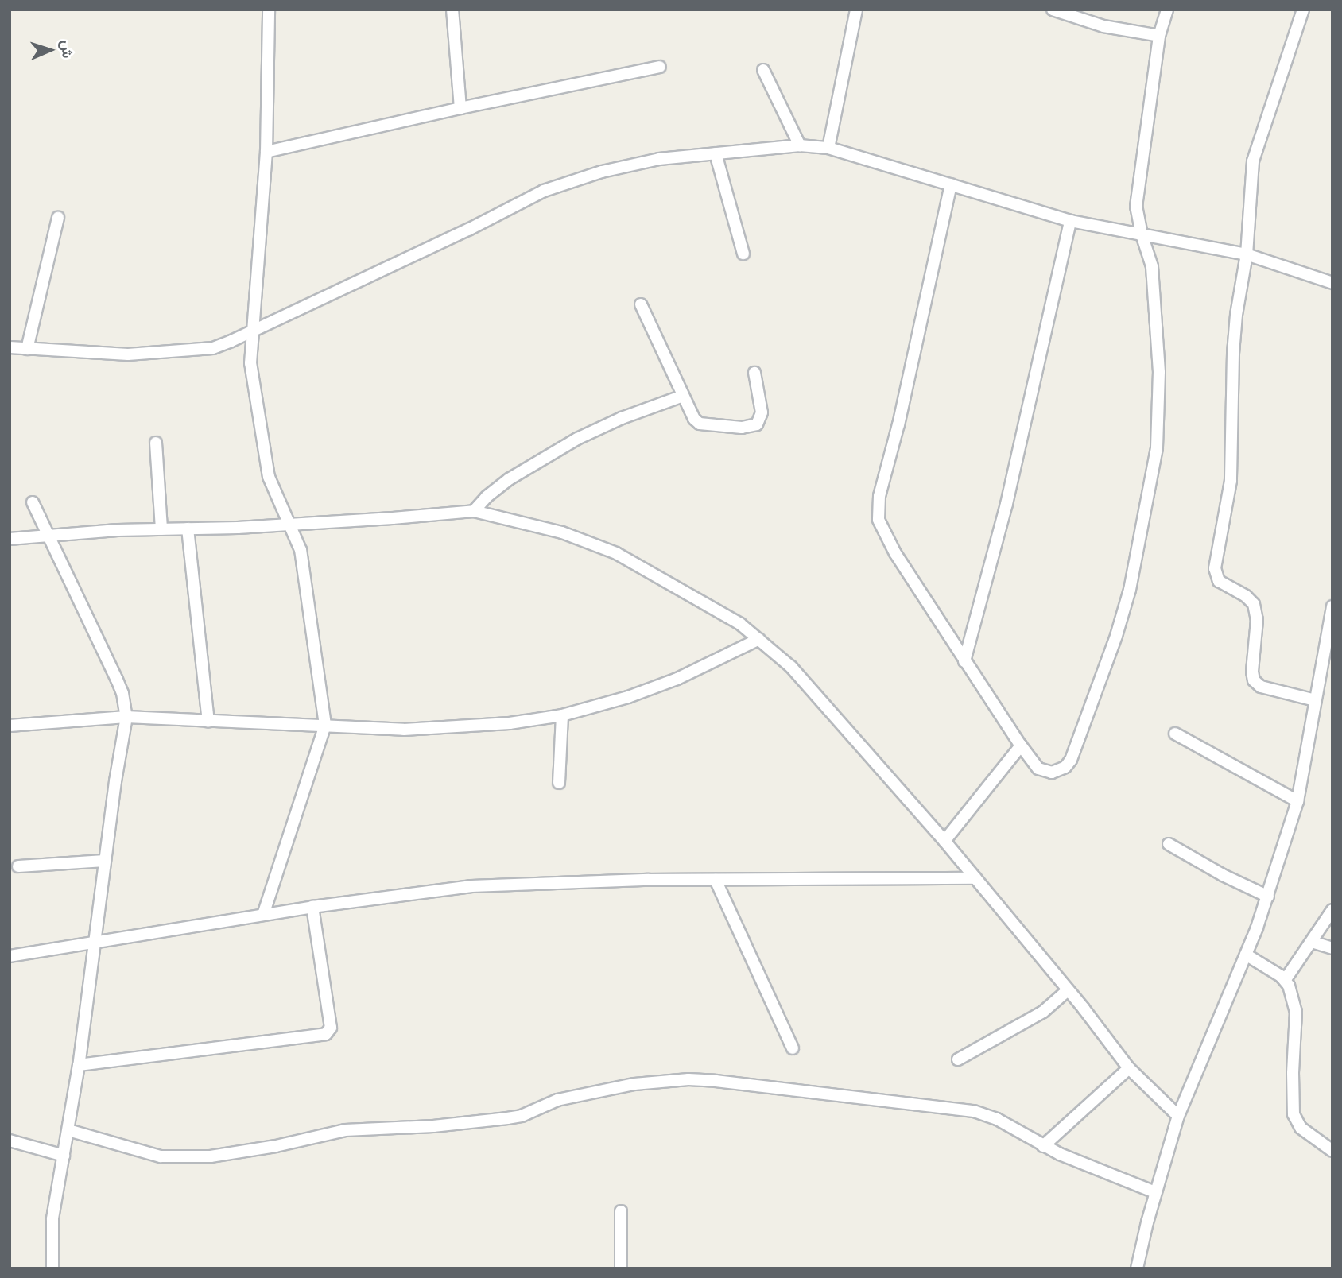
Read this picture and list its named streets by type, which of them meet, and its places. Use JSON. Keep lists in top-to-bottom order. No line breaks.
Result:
{"north":"right"}
